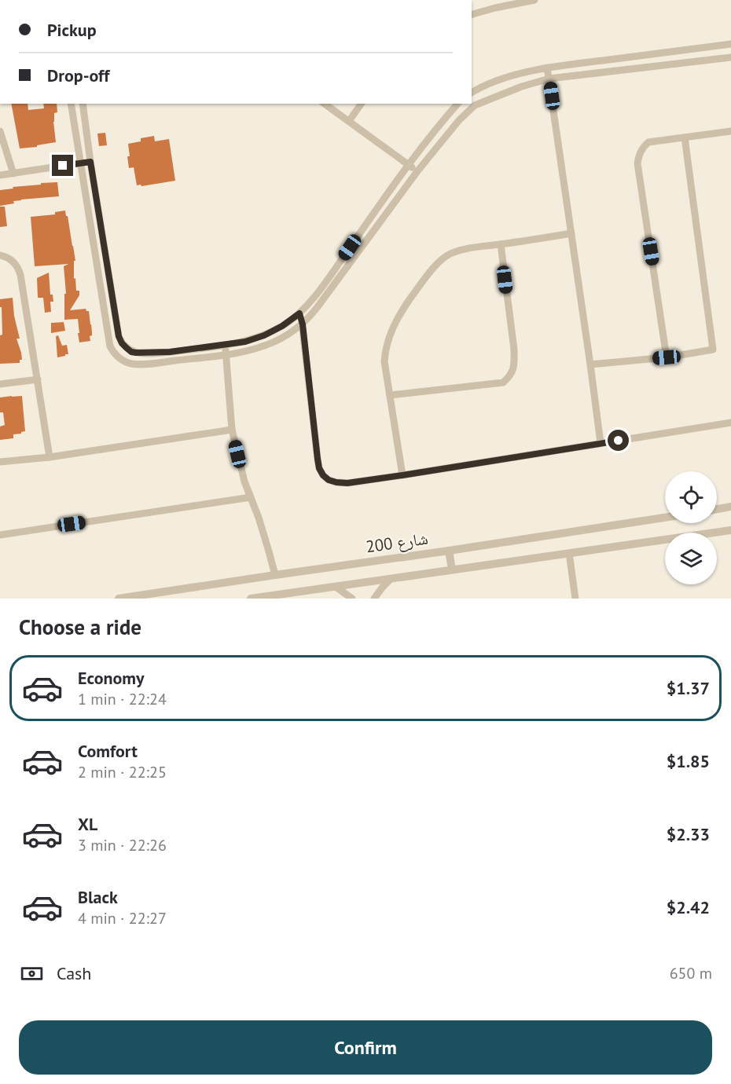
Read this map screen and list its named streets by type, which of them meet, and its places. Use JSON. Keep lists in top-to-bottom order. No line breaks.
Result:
{"streets":{"street":["شارع 200"]},"page":{"banner":["Pickup","Drop-off"],"heading":"Choose a ride","list":[{"name":"Economy","note":"1 min · 22:24","value":"$1.37"},{"name":"Comfort","note":"2 min · 22:25","value":"$1.85"},{"name":"XL","note":"3 min · 22:26","value":"$2.33"},{"name":"Black","note":"4 min · 22:27","value":"$2.42"}],"pay":["Cash","650 m"],"buttons":"Confirm"}}
